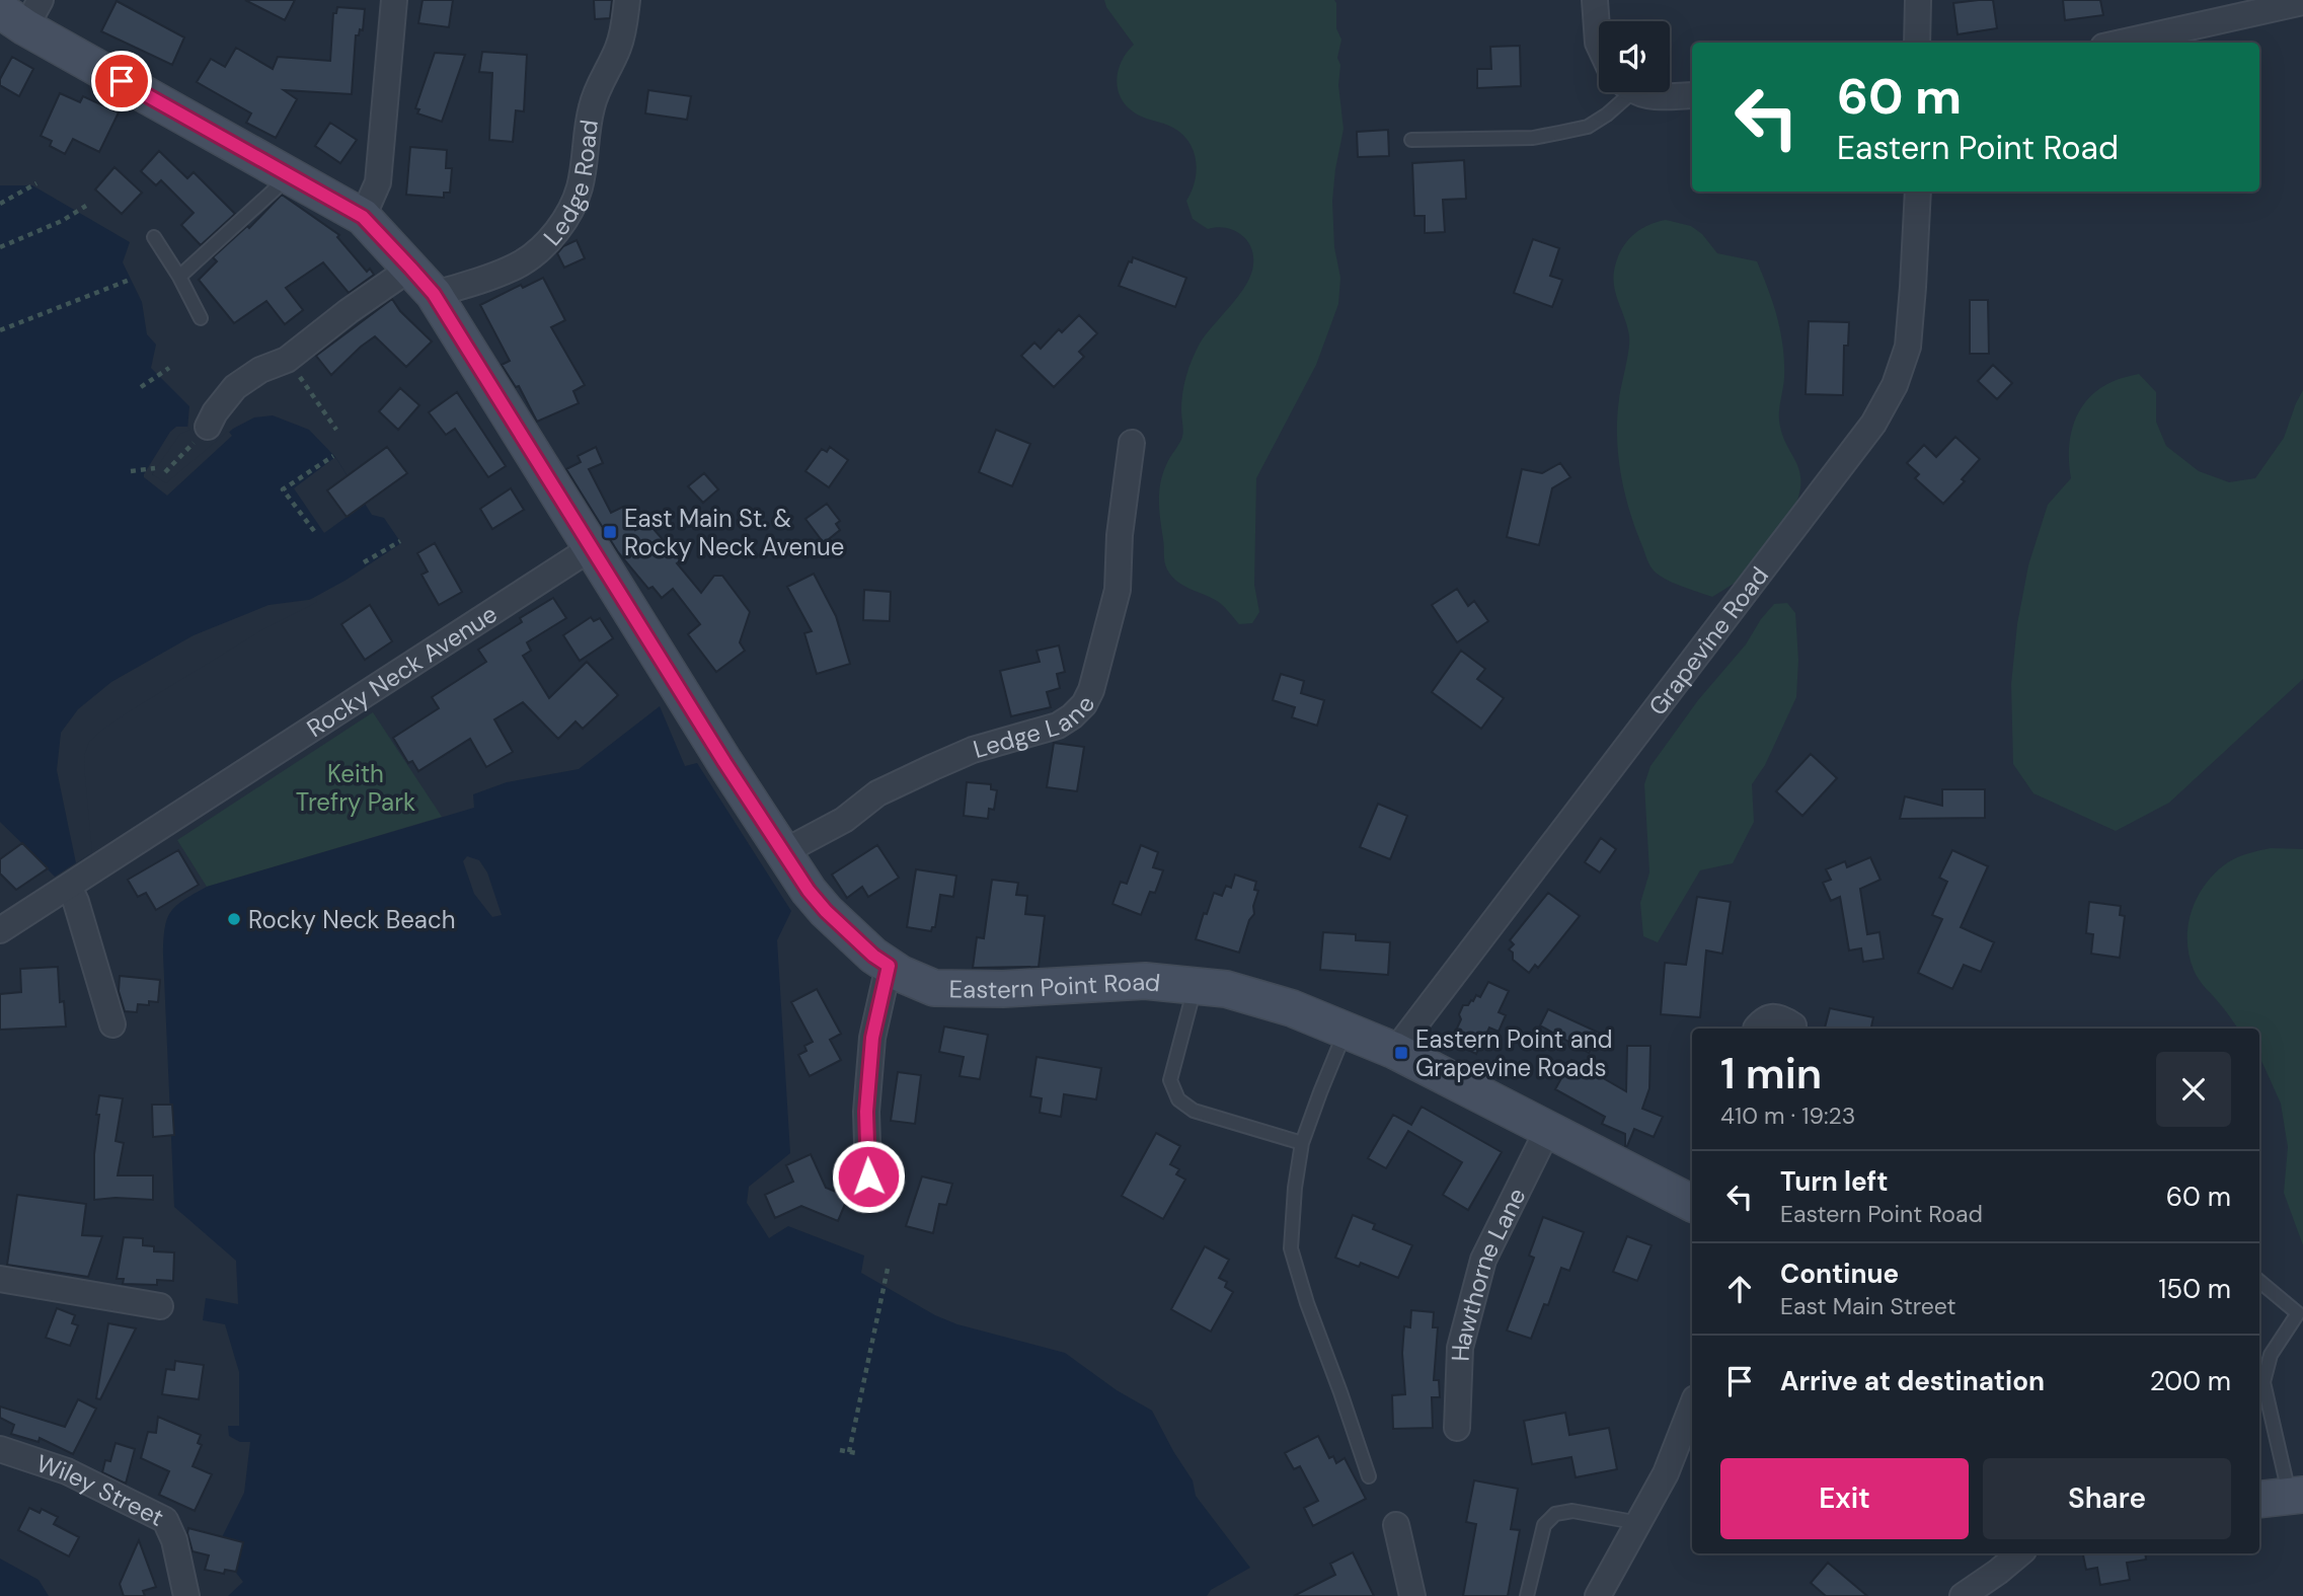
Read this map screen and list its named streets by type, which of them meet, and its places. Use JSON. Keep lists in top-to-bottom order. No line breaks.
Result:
{"streets":{"main road":["Eastern Point Road"],"street":["Ledge Road","Grapevine Road","Rocky Neck Avenue","Ledge Lane","Hawthorne Lane","Wiley Street"]},"crossings":[["Ledge Road","Eastern Point Road"],["Grapevine Road","Eastern Point Road"],["Rocky Neck Avenue","Eastern Point Road"],["Ledge Lane","Eastern Point Road"],["Eastern Point Road","Hawthorne Lane"]],"parks":["Keith Trefry Park"],"places":{"transit":["East Main St. & Rocky Neck Avenue","Eastern Point and Grapevine Roads"],"other":["Rocky Neck Beach"]},"page":{"turn":["60 m","Eastern Point Road"],"heading":["1 min","410 m · 19:23"],"list":[{"name":"Turn left","note":"Eastern Point Road","value":"60 m"},{"name":"Continue","note":"East Main Street","value":"150 m"},{"name":"Arrive at destination","value":"200 m"}],"buttons":["Exit","Share"]}}
